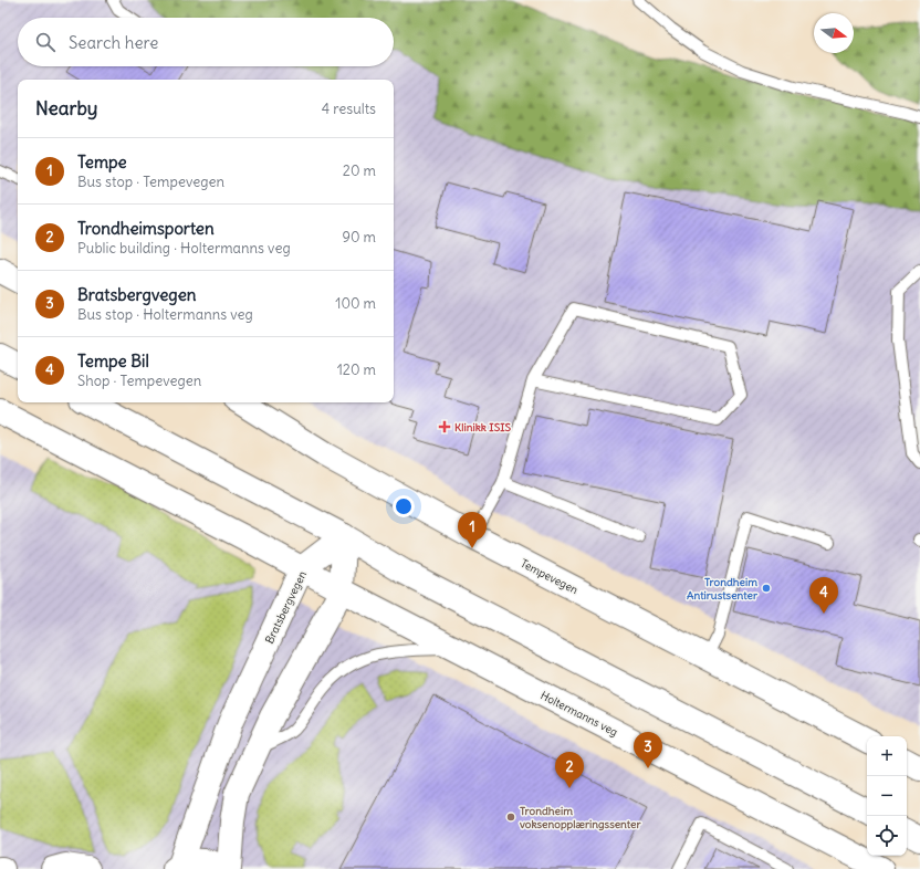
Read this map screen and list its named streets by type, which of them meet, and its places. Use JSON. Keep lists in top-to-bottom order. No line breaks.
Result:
{"streets":{"main road":["Tempevegen","Bratsbergvegen","Holtermanns veg"]},"crossings":[["Bratsbergvegen","Holtermanns veg"]],"places":{"health":["Klinikk ISIS"],"other":["Trondheim Antirustsenter","Trondheim voksenopplæringssenter"]},"north":"right","page":{"search":"Search here","heading":["Nearby","4 results"],"list":[{"mark":"1","name":"Tempe","note":"Bus stop · Tempevegen","value":"20 m"},{"mark":"2","name":"Trondheimsporten","note":"Public building · Holtermanns veg","value":"90 m"},{"mark":"3","name":"Bratsbergvegen","note":"Bus stop · Holtermanns veg","value":"100 m"},{"mark":"4","name":"Tempe Bil","note":"Shop · Tempevegen","value":"120 m"}],"pins":["1","4","3","2"],"map_buttons":["+","−"]}}
